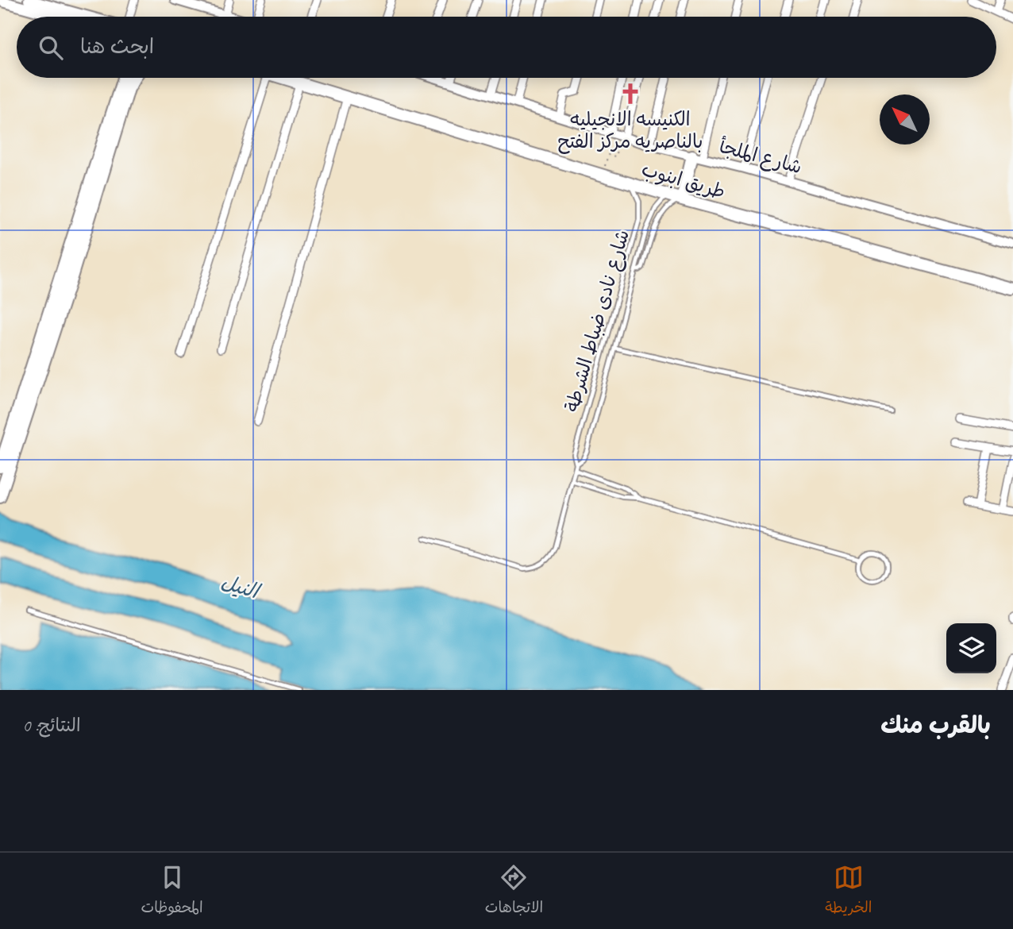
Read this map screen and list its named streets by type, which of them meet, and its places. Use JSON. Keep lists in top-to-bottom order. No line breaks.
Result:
{"streets":{"main road":["طريق ابنوب"],"street":["شارع الملجأ"],"lane":["شارع نادى ضباط الشرطة"]},"crossings":[["طريق ابنوب","شارع نادى ضباط الشرطة"]],"water":["النيل"],"places":{"church":["الكنيسه الانجيليه بالناصريه مركز الفتح"]},"north":"top left","page":{"search":"ابحث هنا","heading":["بالقرب منك","النتائج: 0"],"nav":["الخريطة","الاتجاهات","المحفوظات"]}}
